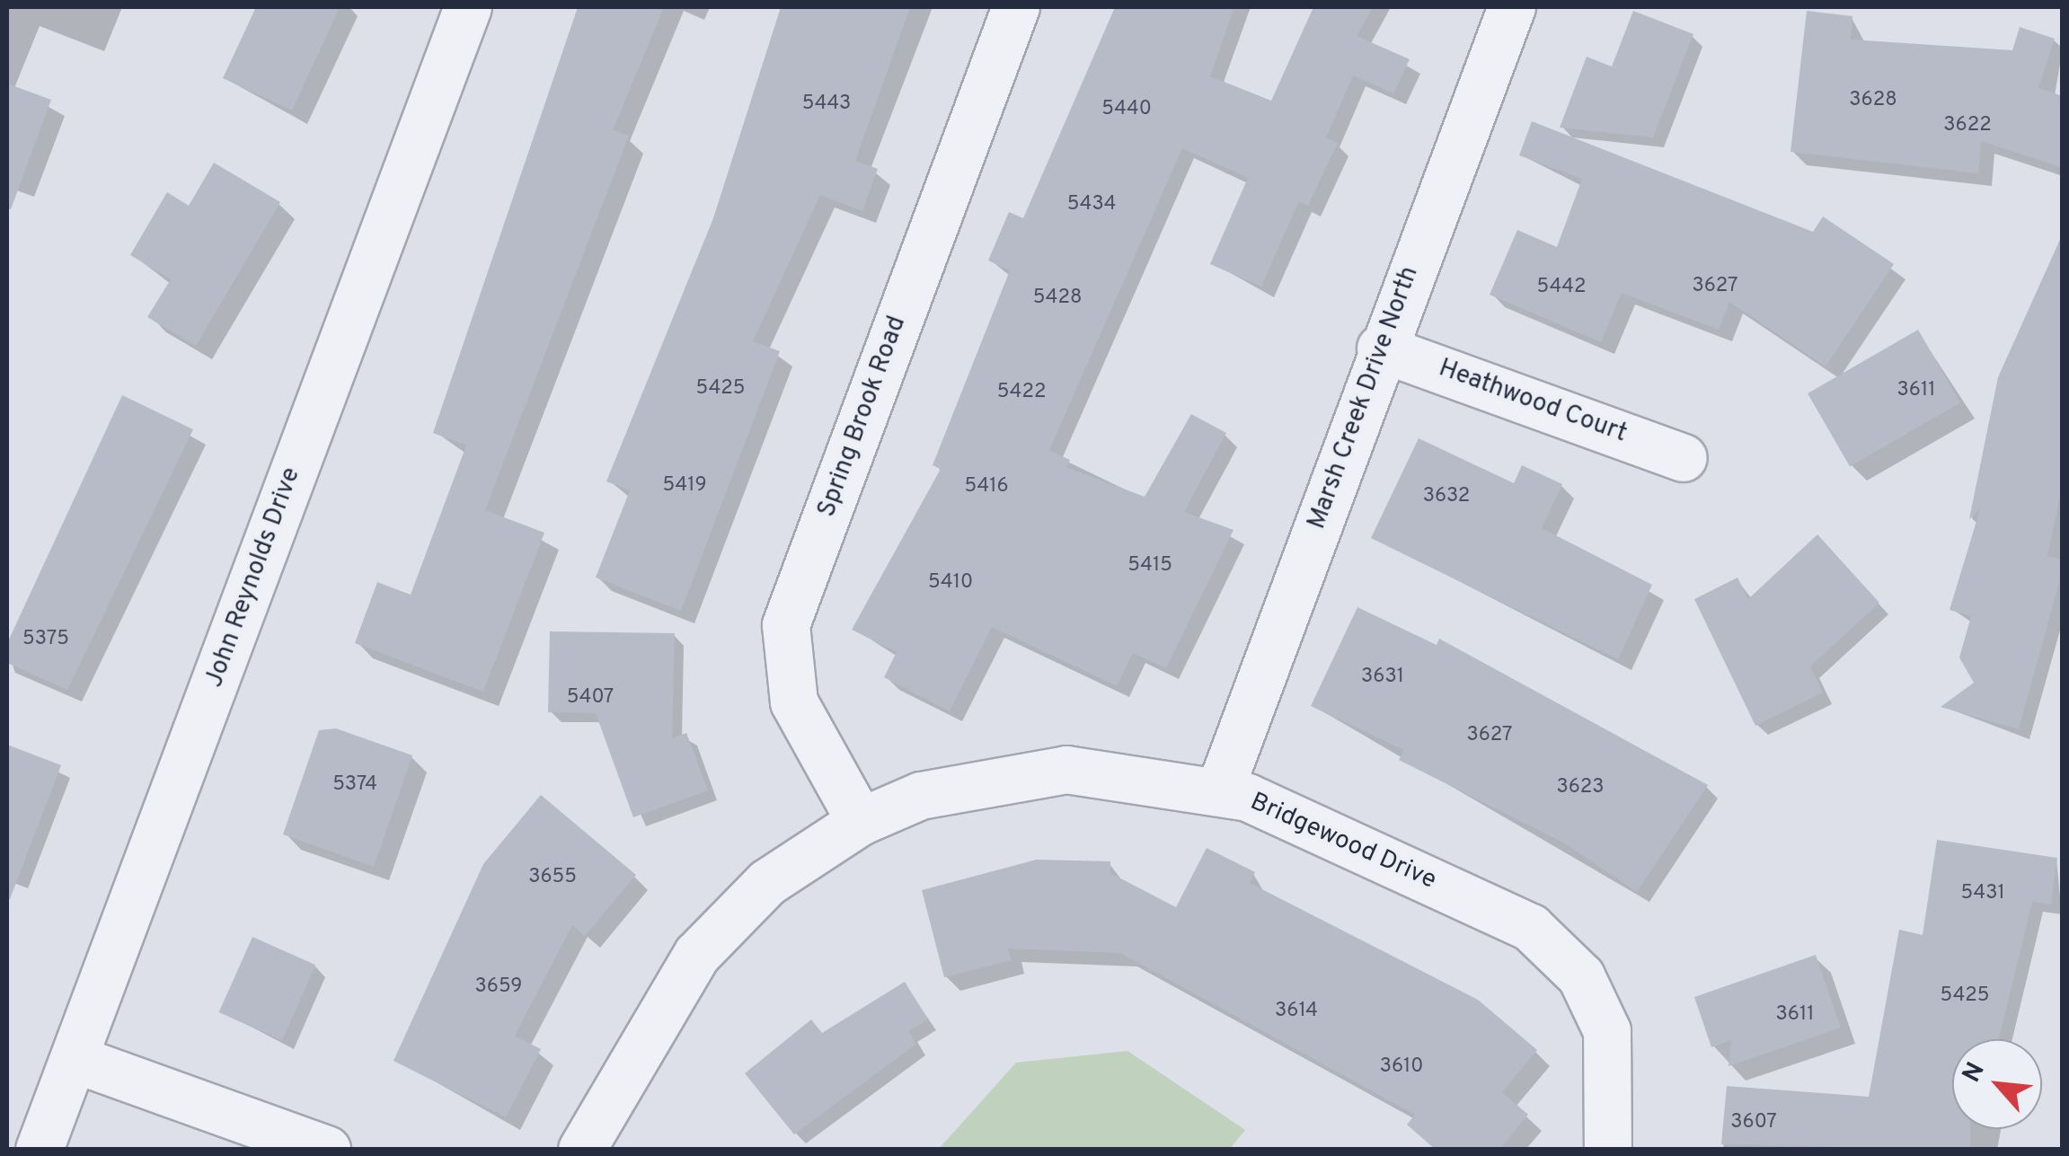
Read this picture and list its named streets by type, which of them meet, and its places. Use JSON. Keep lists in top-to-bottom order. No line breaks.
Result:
{"streets":{"street":["Marsh Creek Drive North","Heathwood Court","Spring Brook Road","John Reynolds Drive","Bridgewood Drive"]},"crossings":[["Marsh Creek Drive North","Heathwood Court"],["Marsh Creek Drive North","Bridgewood Drive"],["Spring Brook Road","Bridgewood Drive"]],"house_numbers":["3628","5443","5440","3622","5434","3627","5442","5428","5425","3611","5422","5419","5416","3632","5415","5410","5375","3631","5407","3627","5374","3623","3655","5431","3659","5425","3614","3611","3610","3607"],"north":"top left"}
